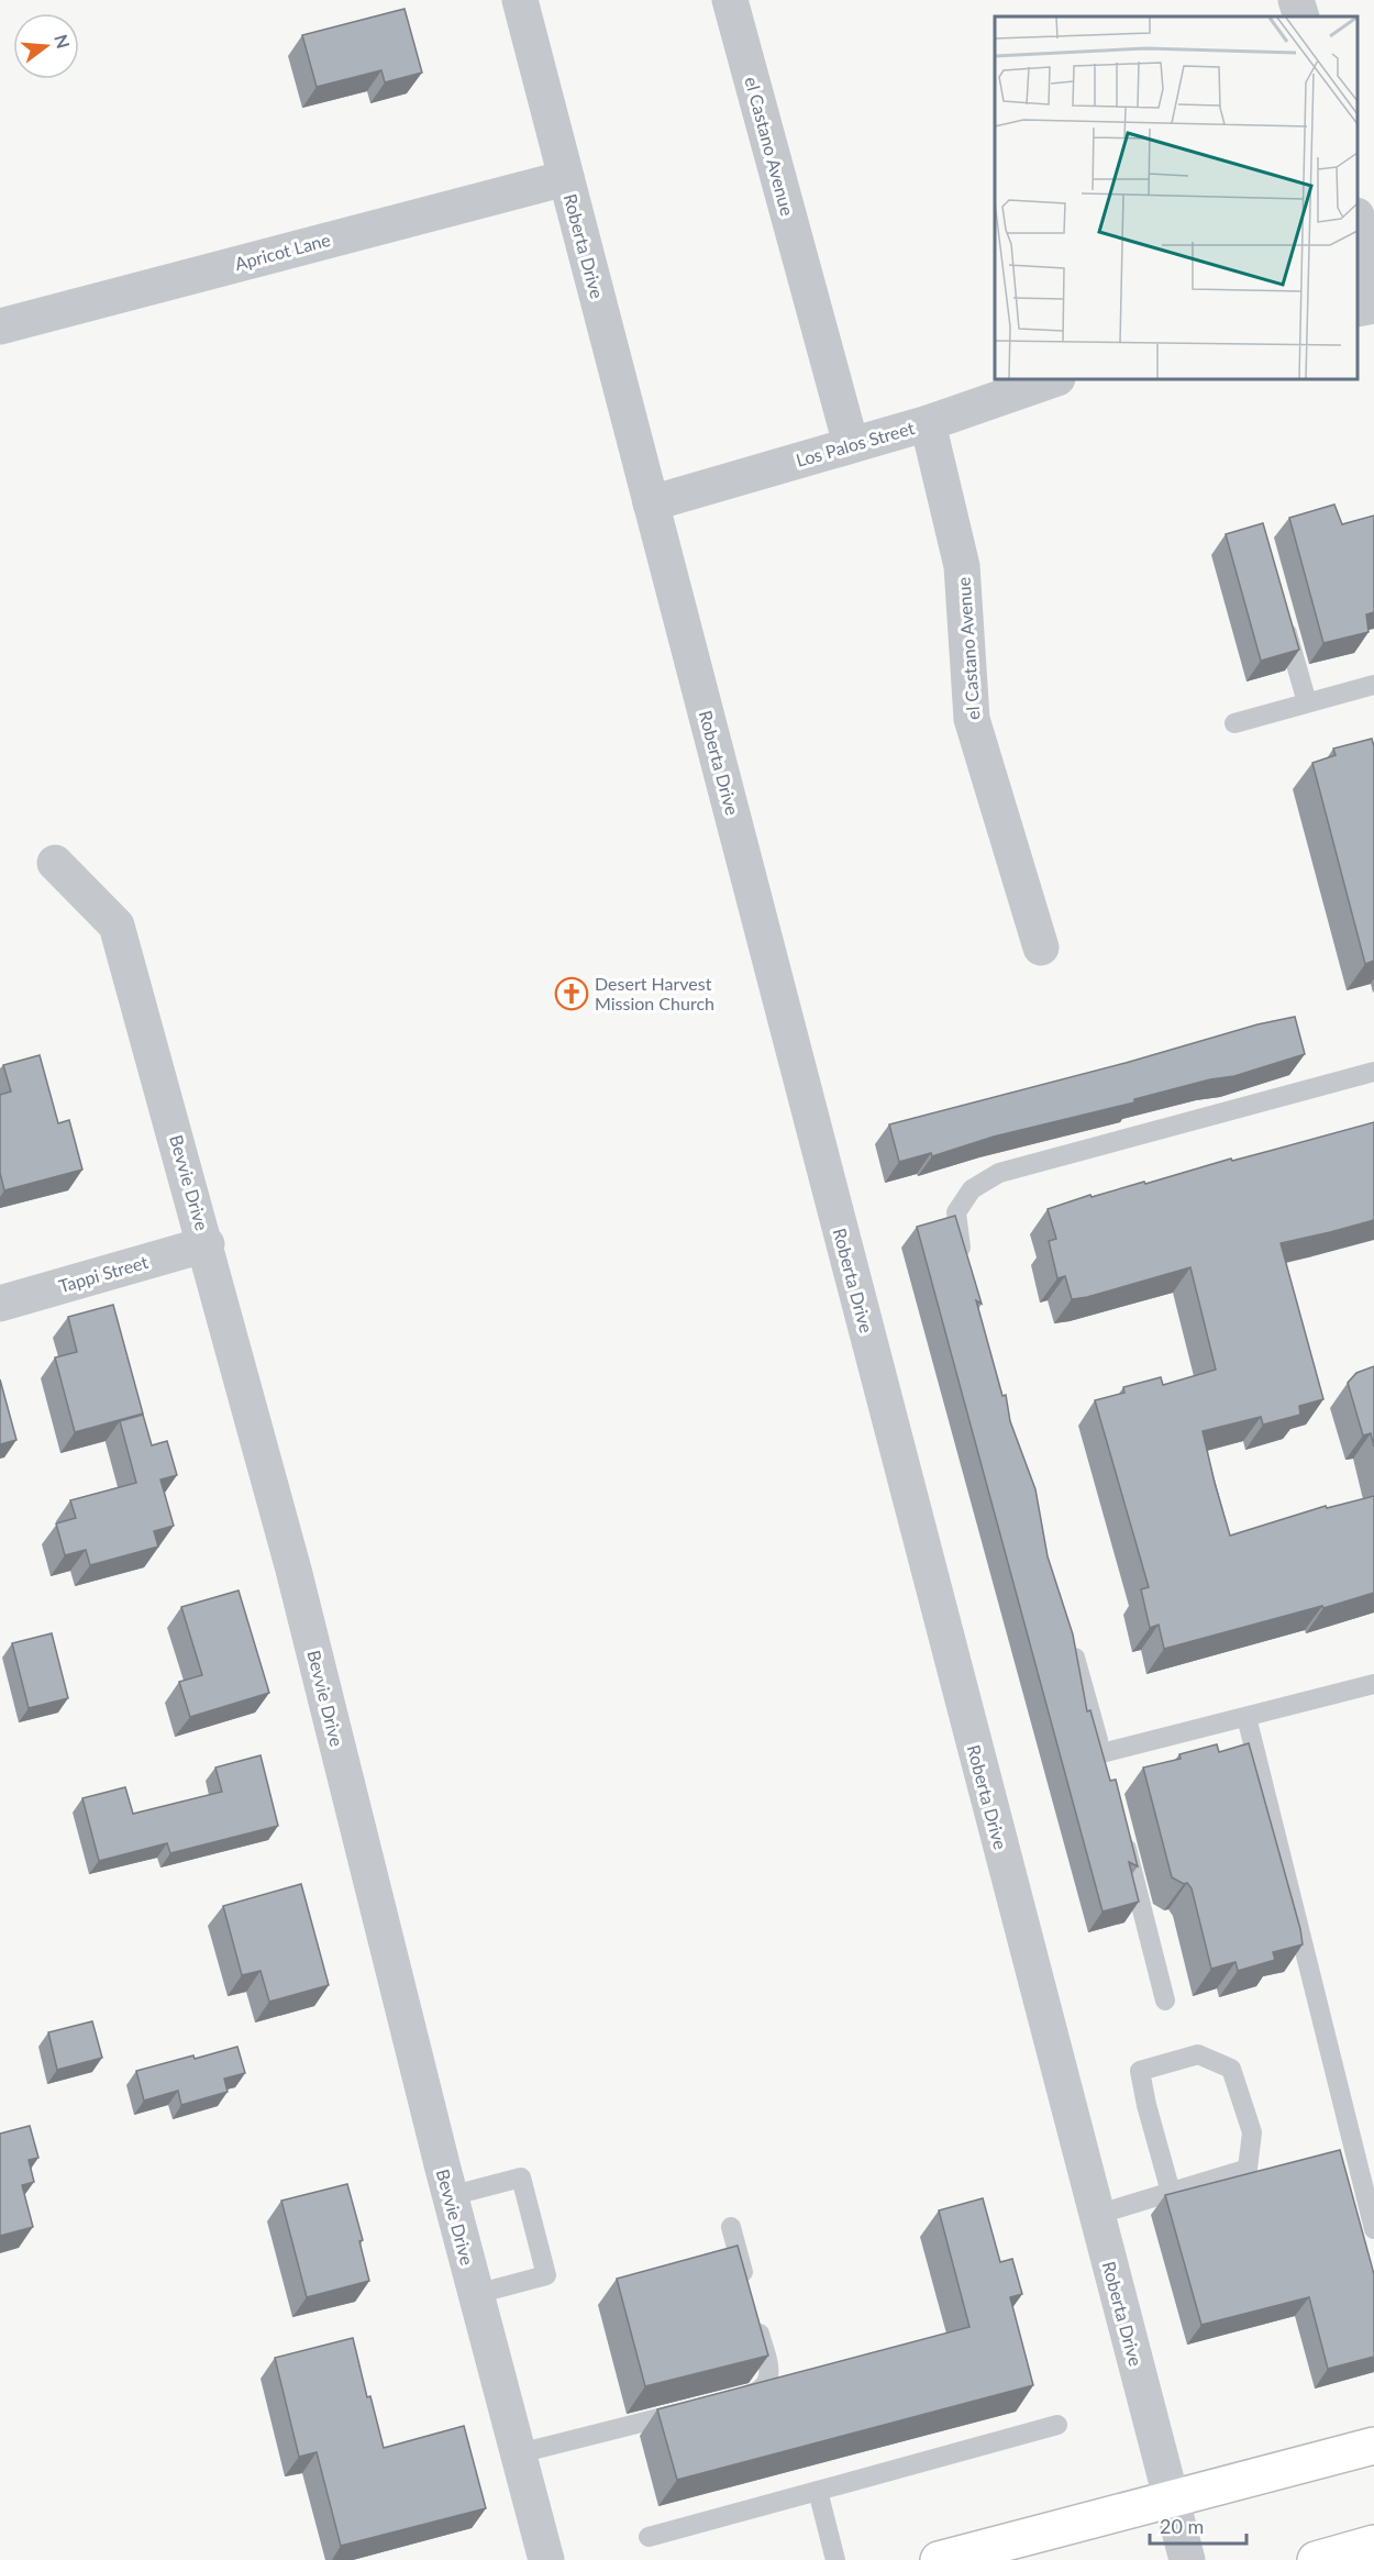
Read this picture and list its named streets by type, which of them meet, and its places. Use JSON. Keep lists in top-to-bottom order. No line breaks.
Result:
{"streets":{"street":["el Castano Avenue","Roberta Drive","Apricot Lane","Los Palos Street","Bevvie Drive","Tappi Street"]},"crossings":[["el Castano Avenue","Los Palos Street"],["Roberta Drive","Apricot Lane"],["Roberta Drive","Los Palos Street"],["Bevvie Drive","Tappi Street"]],"places":{"church":["Desert Harvest Mission Church"]},"scale_bar":"20 m","north":"right"}
